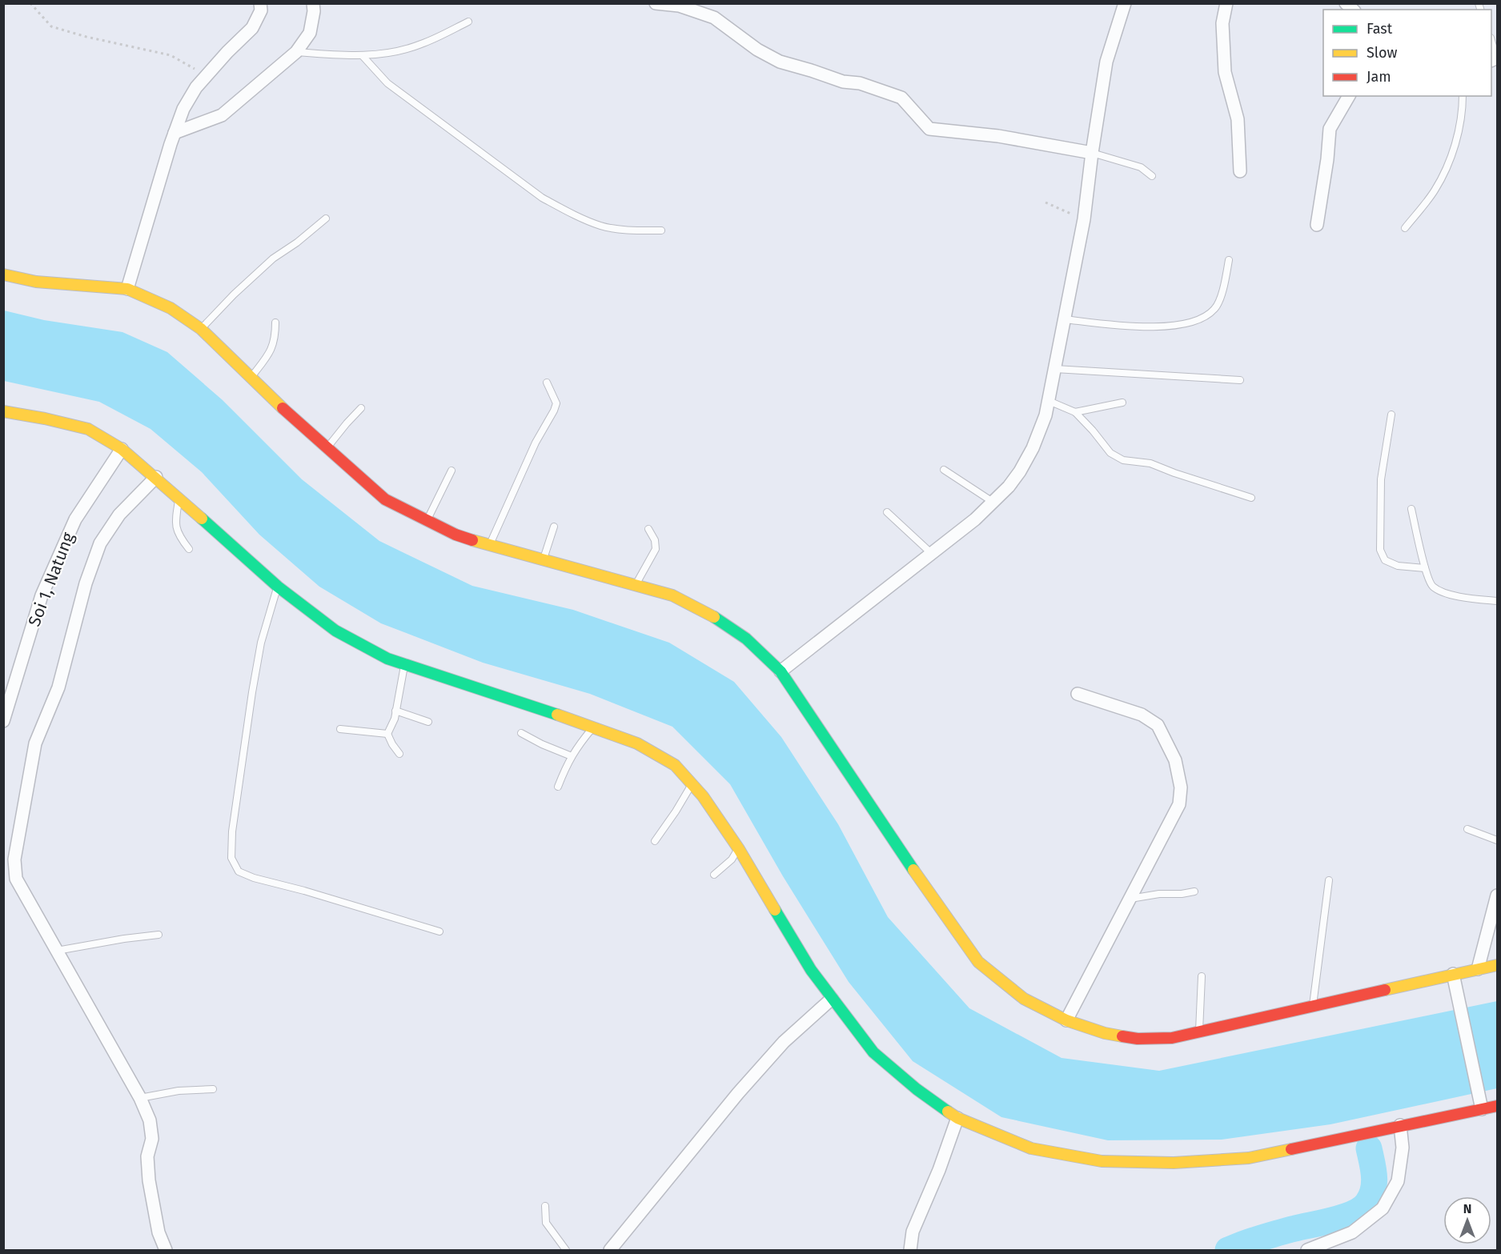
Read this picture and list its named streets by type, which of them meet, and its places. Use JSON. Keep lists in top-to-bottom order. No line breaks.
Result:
{"streets":{"street":["Soi 1, Natung"]},"legend":["Fast","Slow","Jam"],"north":"top"}
